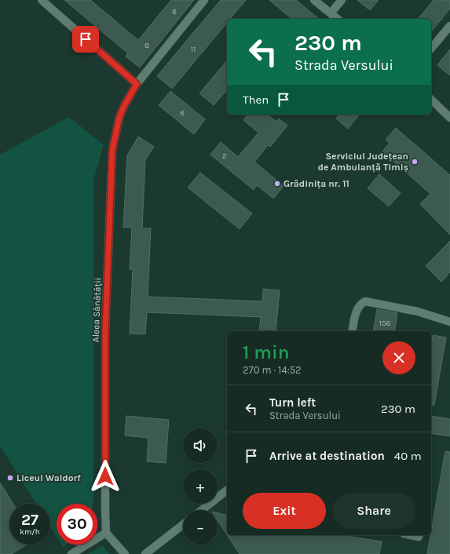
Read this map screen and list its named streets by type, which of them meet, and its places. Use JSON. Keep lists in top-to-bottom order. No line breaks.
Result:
{"streets":{"street":["Aleea Sănătății"]},"places":["Serviciul Județean de Ambulanță Timiș","Grădinița nr. 11","Liceul Waldorf"],"house_numbers":["6","8","11","6","2","156"],"page":{"turn":["230 m","Strada Versului"],"then":"Then","heading":["1 min","270 m · 14:52"],"list":[{"name":"Turn left","note":"Strada Versului","value":"230 m"},{"name":"Arrive at destination","value":"40 m"}],"map_buttons":["+","−"],"buttons":["Exit","Share"],"speed":"27 km/h","limit":"30"}}
